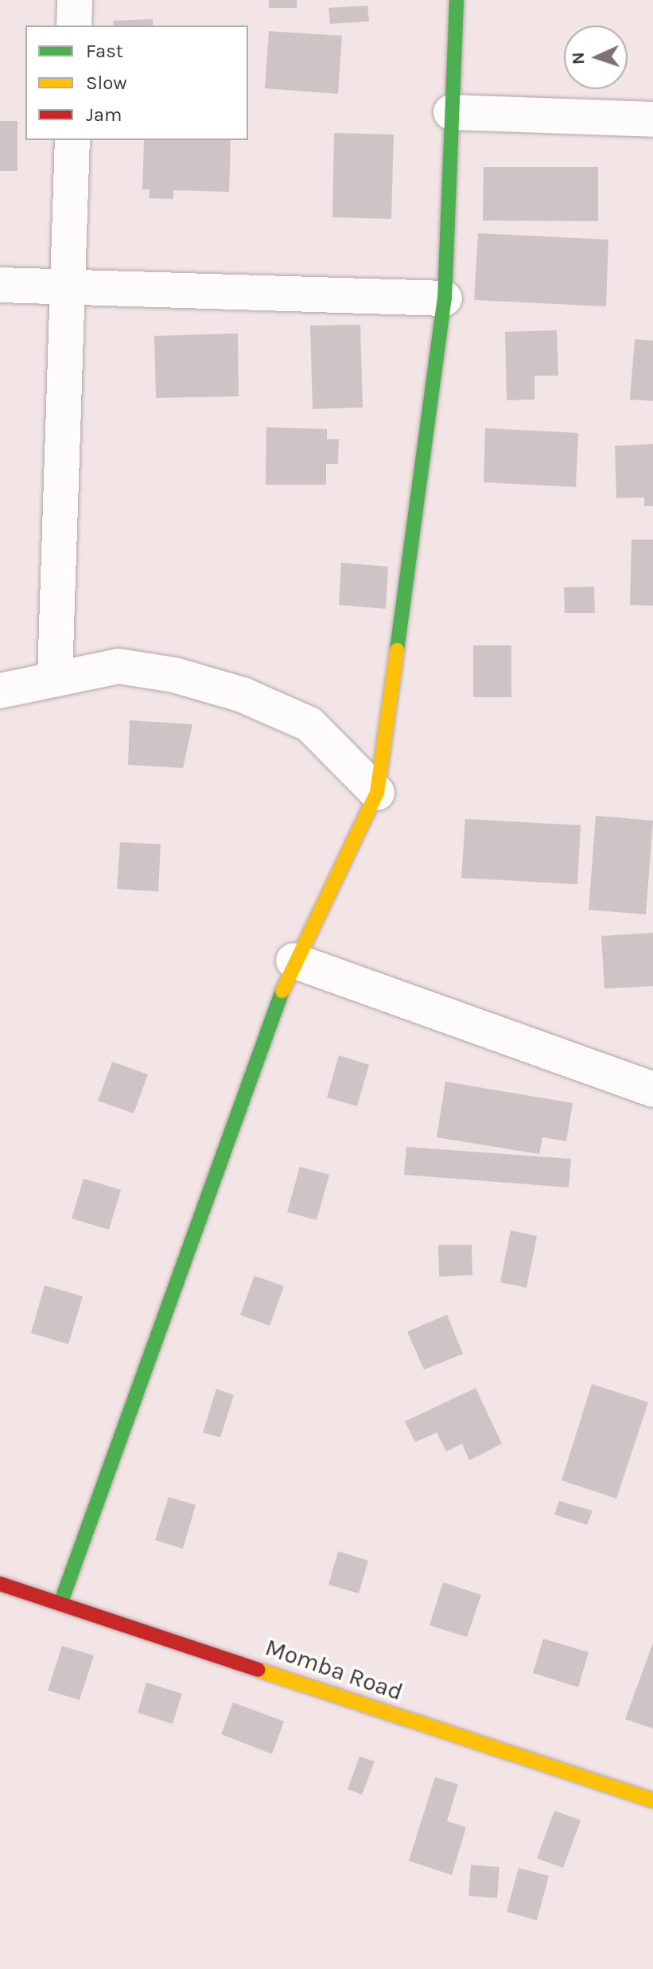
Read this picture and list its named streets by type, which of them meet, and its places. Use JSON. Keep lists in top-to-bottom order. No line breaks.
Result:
{"streets":{"street":["Momba Road"]},"legend":["Fast","Slow","Jam"],"north":"left"}
